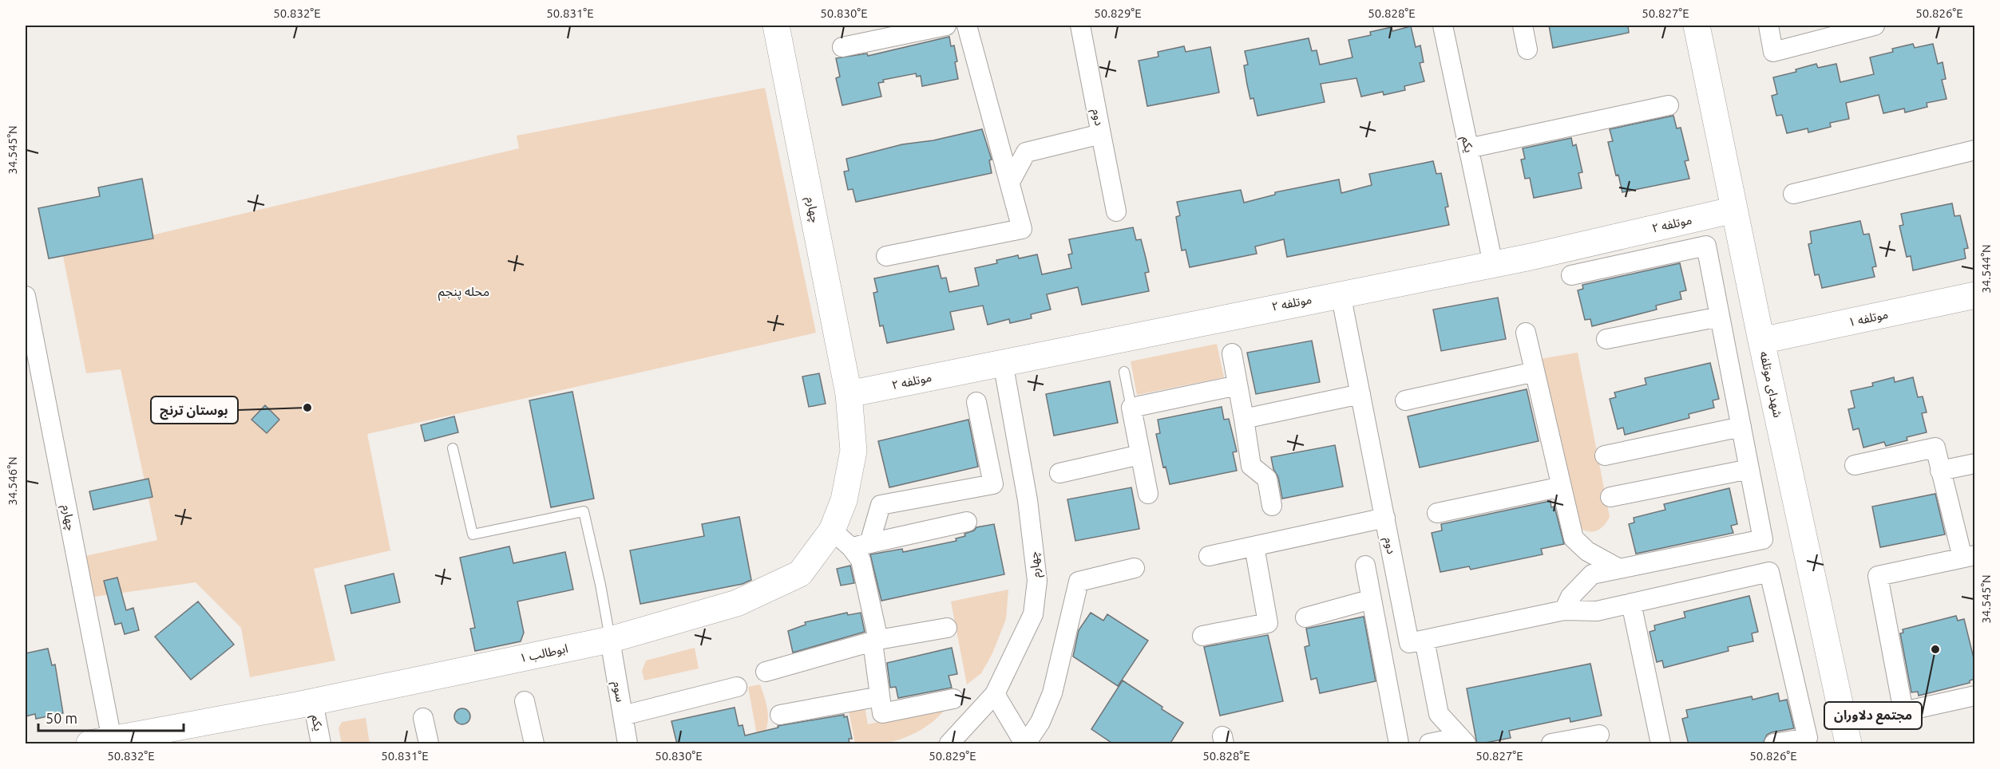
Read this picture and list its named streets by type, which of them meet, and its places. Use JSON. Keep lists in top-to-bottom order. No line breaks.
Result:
{"streets":{"street":["دوم","یکم","چهارم","موتلفه ۲","موتلفه ۱","شهدای موتلفه","ابوطالب ۱","سوم"]},"crossings":[["دوم","موتلفه ۲"],["یکم","موتلفه ۲"],["یکم","ابوطالب ۱"],["چهارم","موتلفه ۲"],["چهارم","ابوطالب ۱"],["موتلفه ۲","شهدای موتلفه"],["موتلفه ۲","ابوطالب ۱"],["موتلفه ۱","شهدای موتلفه"],["ابوطالب ۱","سوم"]],"districts":["محله پنجم"],"places":["بوستان ترنج","مجتمع دلاوران"],"scale_bar":"50 m","coordinates":["50.832°E","50.831°E","50.830°E","50.829°E","50.828°E","50.827°E","50.826°E","34.545°N","34.544°N","34.546°N"]}
